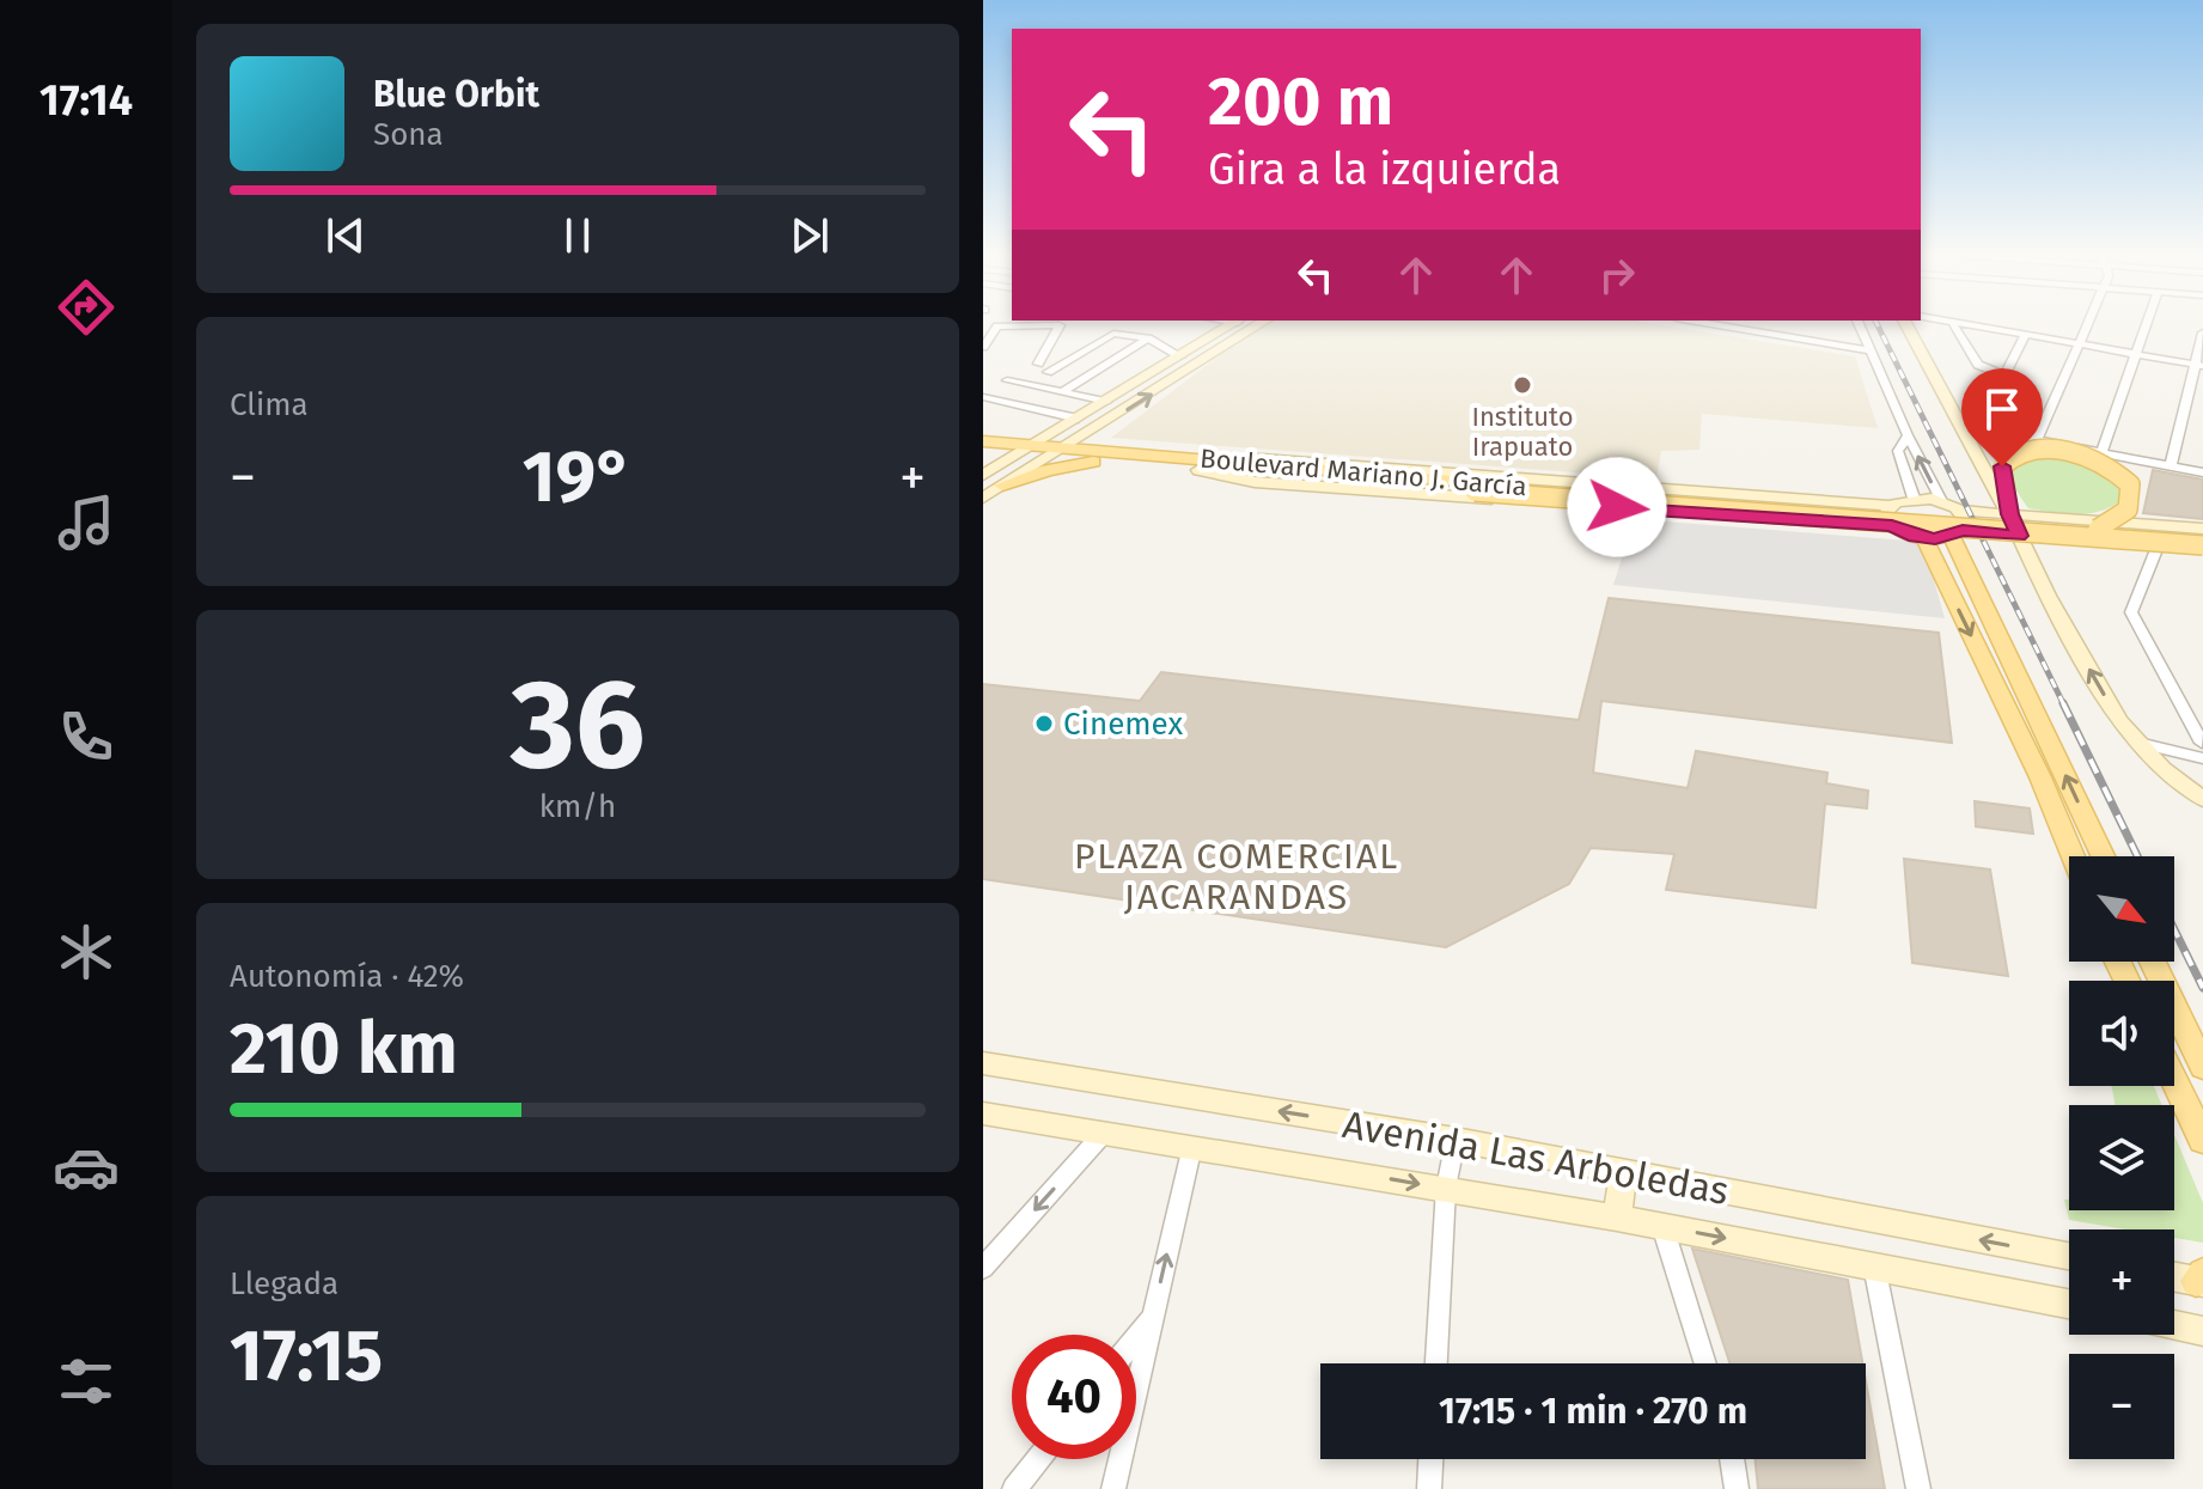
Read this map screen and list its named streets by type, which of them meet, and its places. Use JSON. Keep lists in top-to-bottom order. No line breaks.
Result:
{"streets":{"main road":["Boulevard Mariano J. García"],"street":["Avenida Las Arboledas"]},"districts":["PLAZA COMERCIAL JACARANDAS"],"places":["Instituto Irapuato","Cinemex"],"north":"bottom right","page":{"tabs":"17:14","turn":["200 m","Gira a la izquierda"],"song":["Blue Orbit","Sona"],"tile":["Clima",["36","km/h"],["Autonomía · 42%","210 km"],["Llegada","17:15"]],"heat":["−","19°","+"],"map_buttons":["+","−"],"limit":"40","trip":"17:15 · 1 min · 270 m"}}
